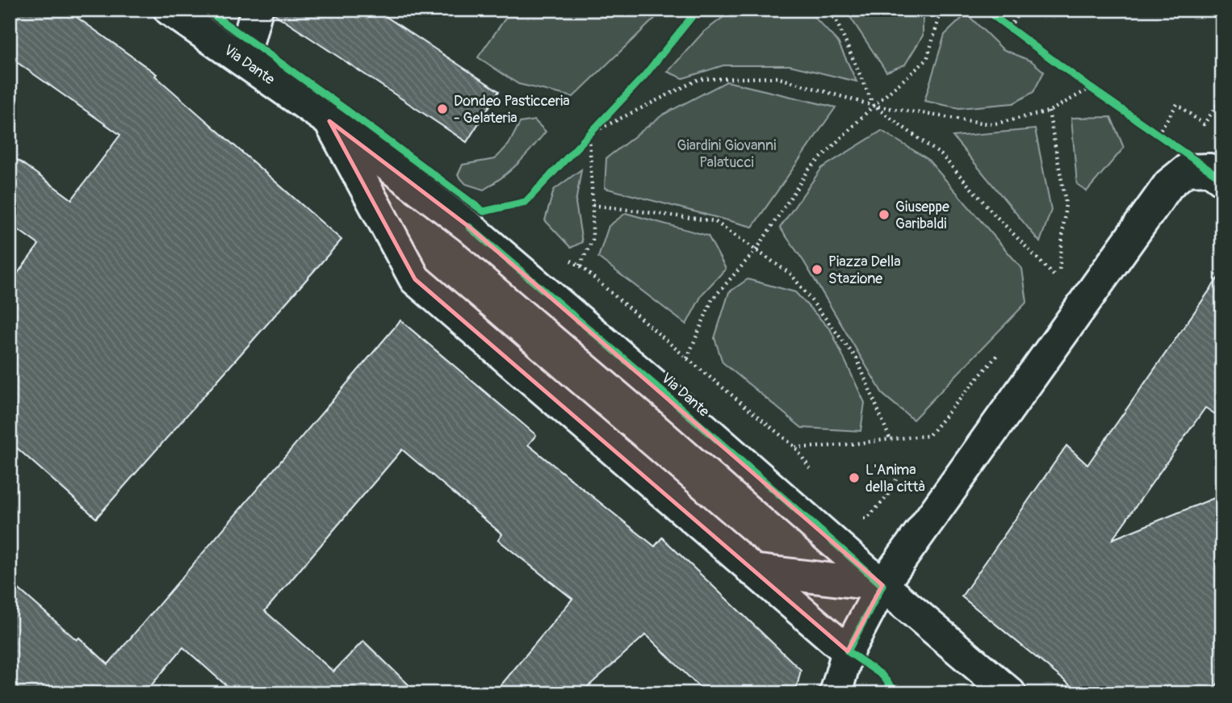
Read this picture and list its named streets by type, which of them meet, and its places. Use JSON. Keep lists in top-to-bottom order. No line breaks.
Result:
{"streets":{"street":["Via Dante"]},"parks":["Giardini Giovanni Palatucci"],"places":["Dondeo Pasticceria - Gelateria","Giuseppe Garibaldi","Piazza Della Stazione","L'Anima della città"]}
